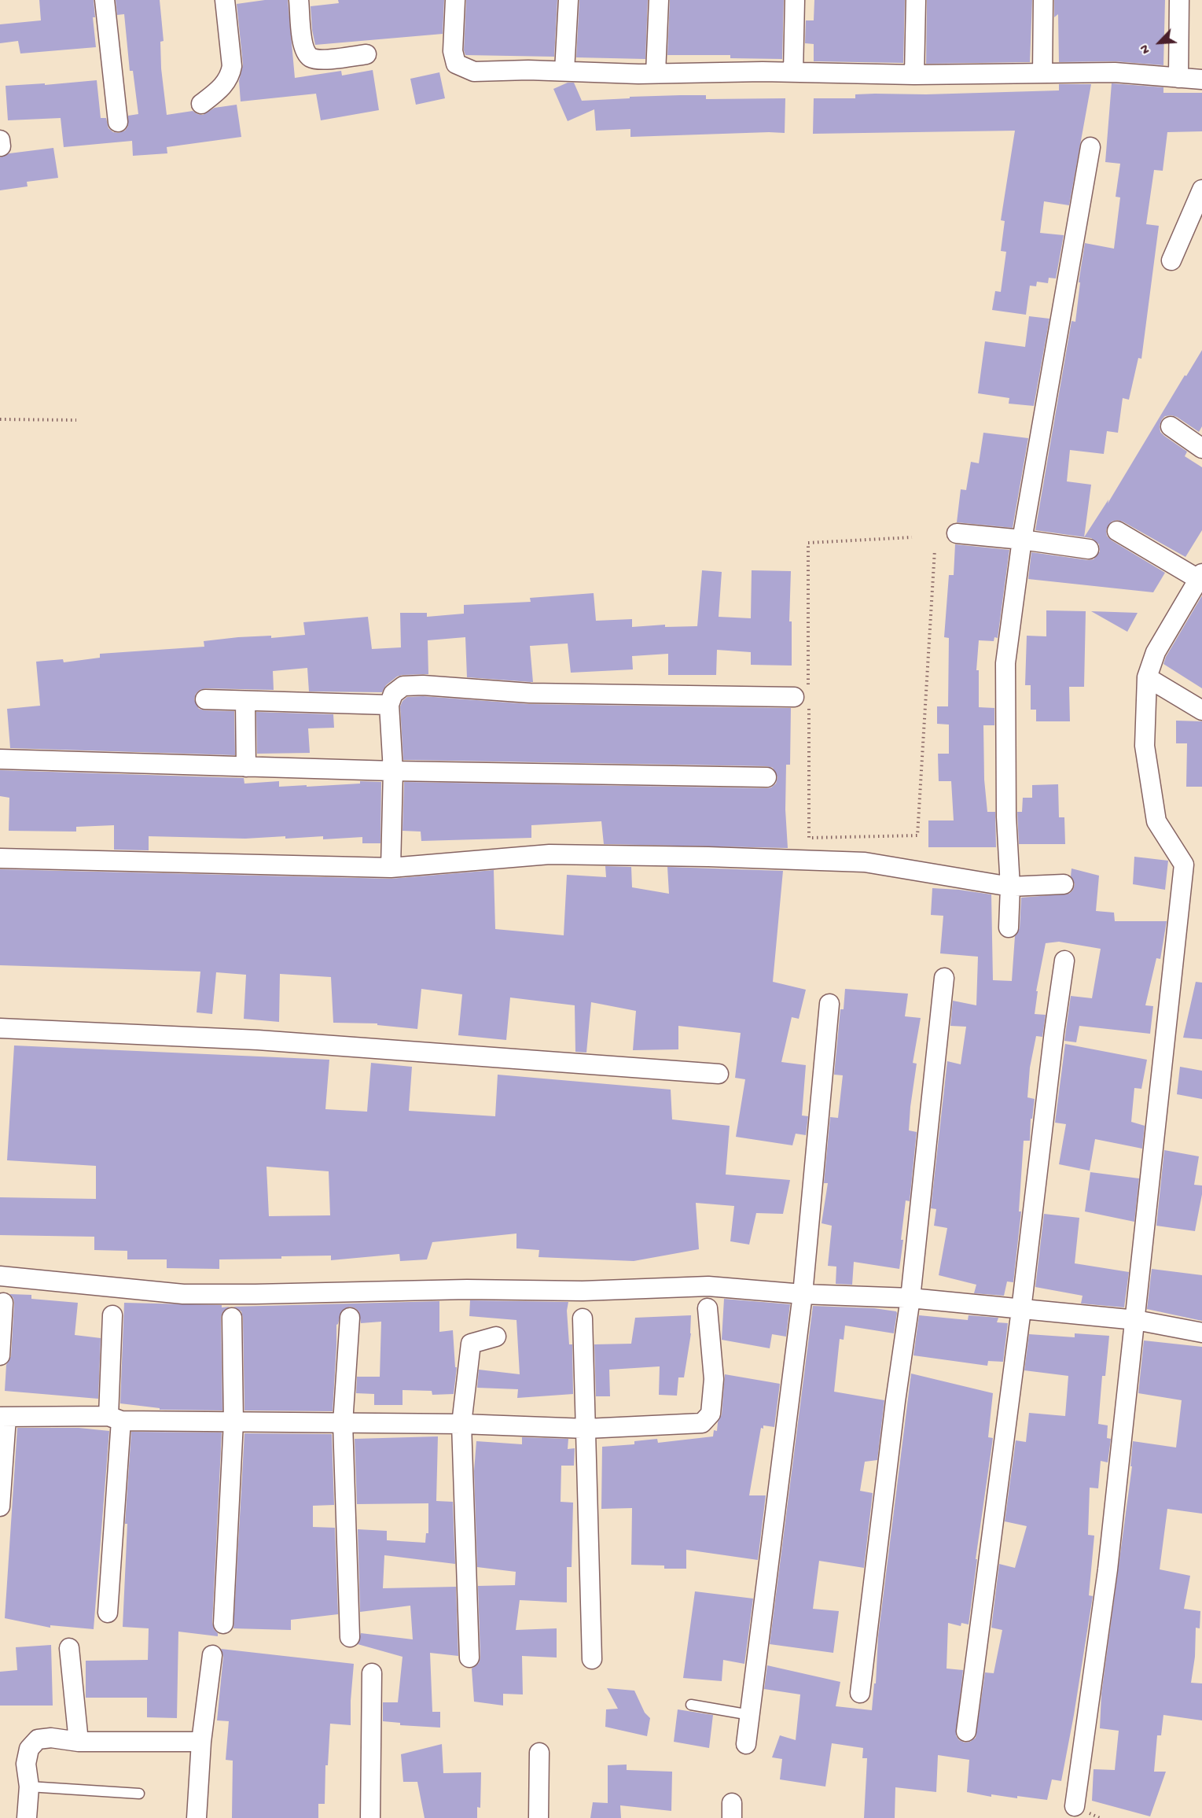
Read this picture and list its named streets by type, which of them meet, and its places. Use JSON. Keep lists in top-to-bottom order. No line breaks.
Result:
{"north":"bottom left"}
